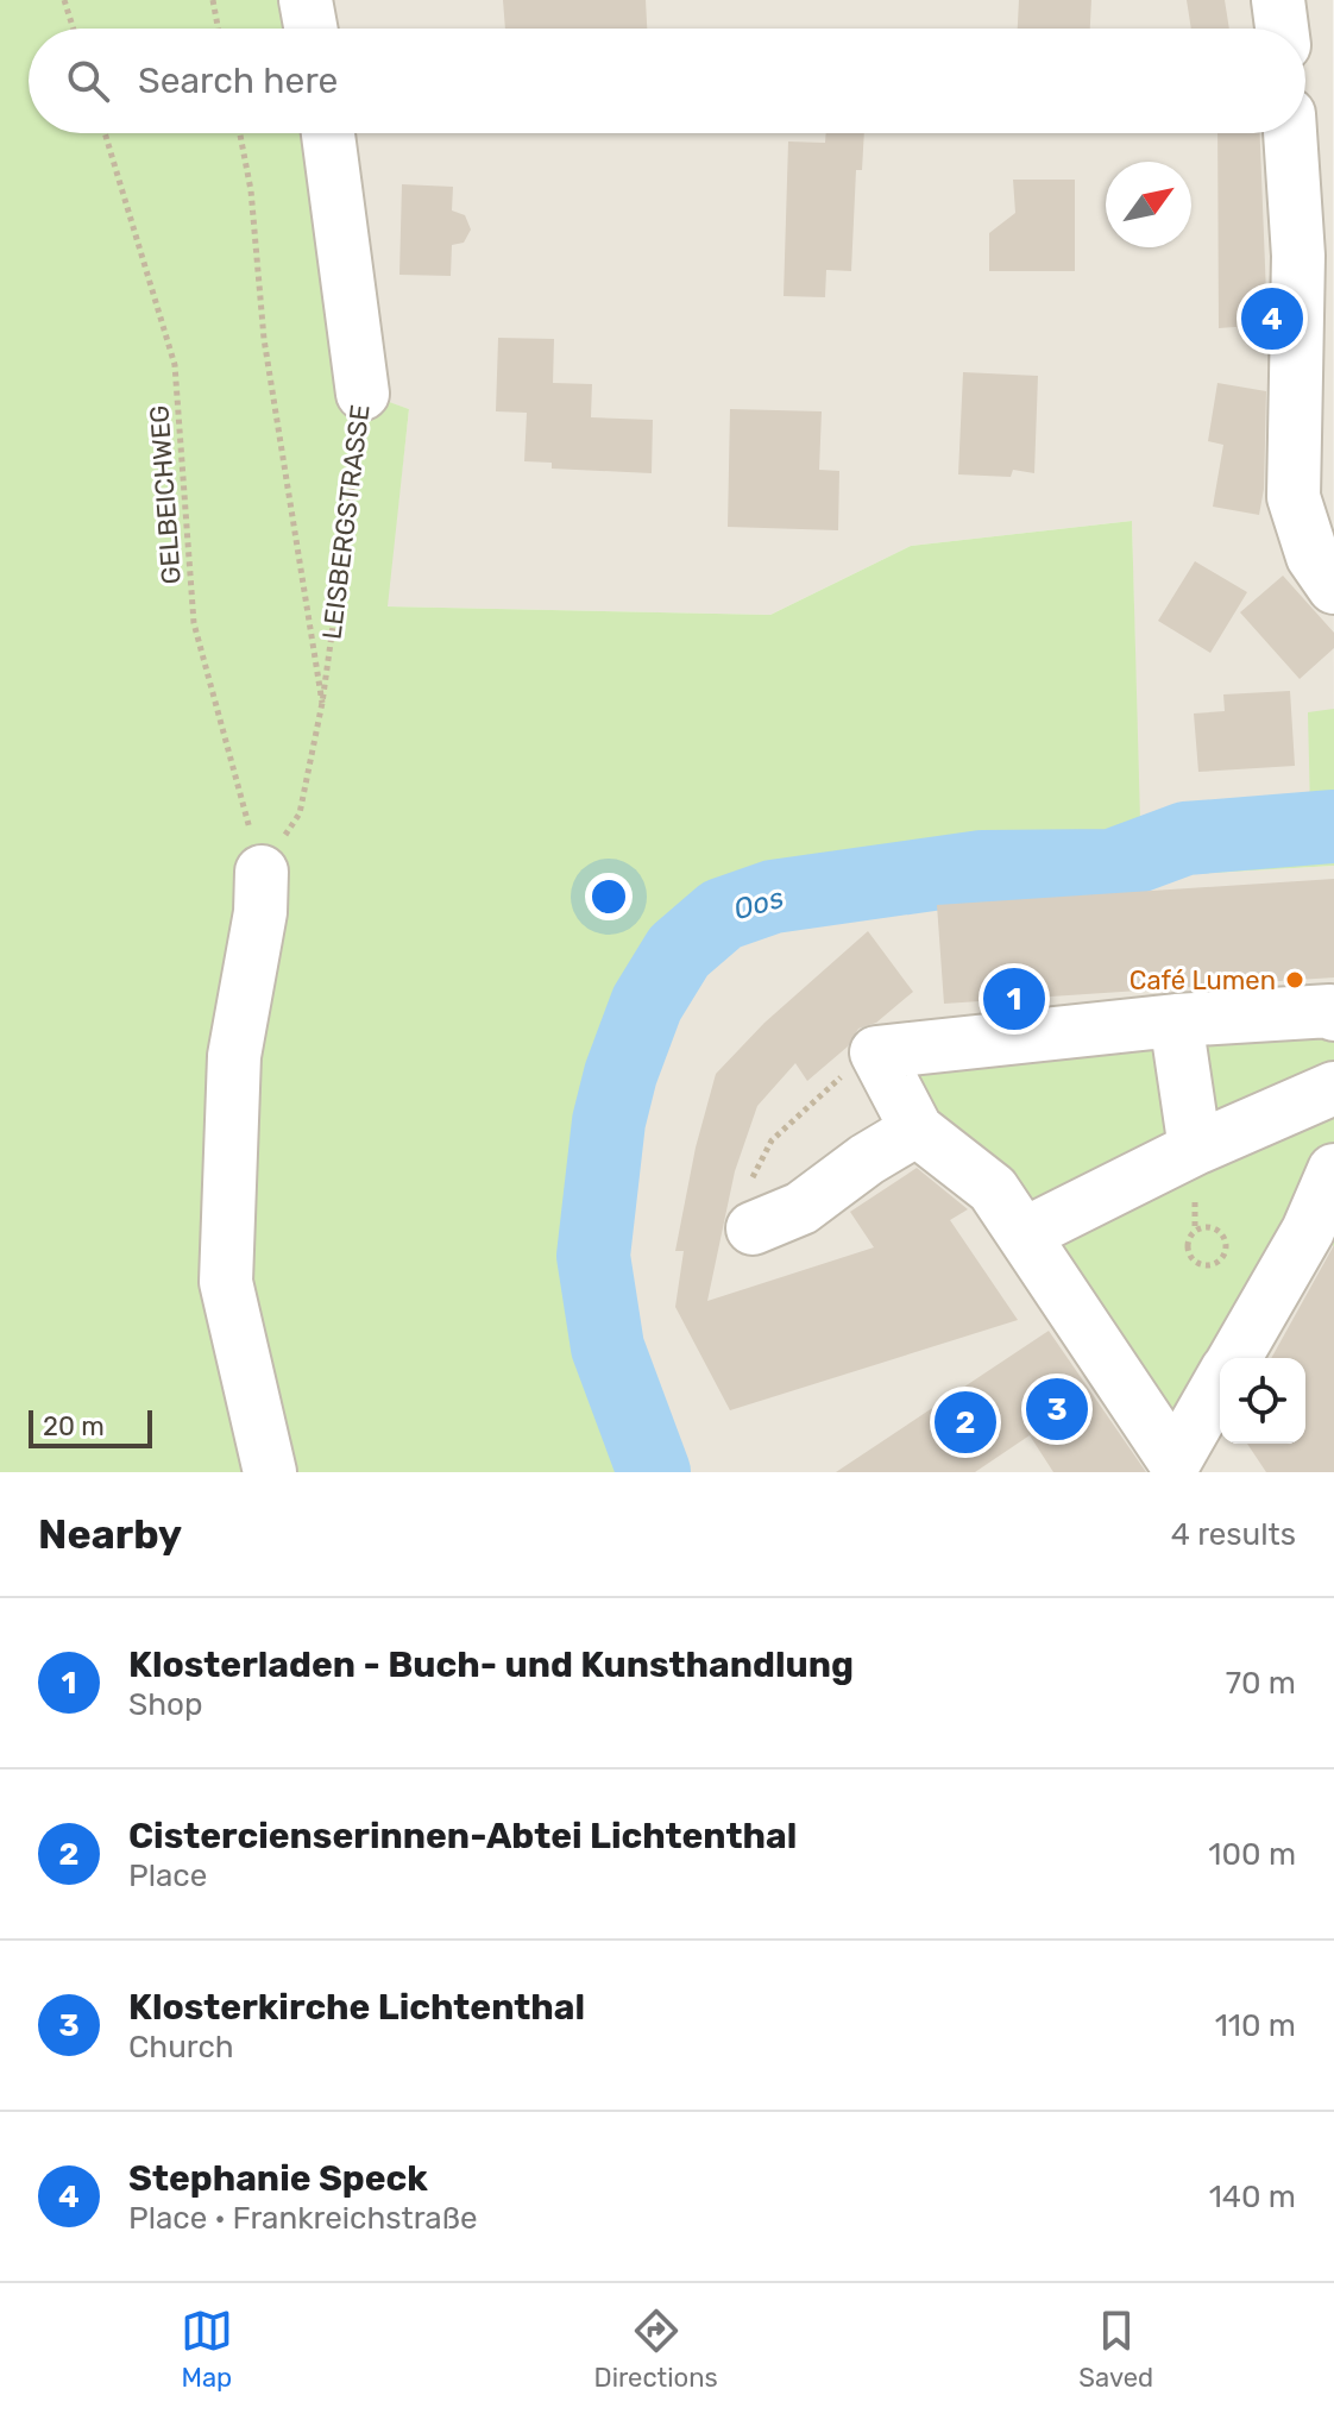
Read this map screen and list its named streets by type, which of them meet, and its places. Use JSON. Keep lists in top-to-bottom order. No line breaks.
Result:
{"streets":{"street":["LEISBERGSTRASSE"],"path":["GELBEICHWEG"]},"water":["Oos"],"places":["Café Lumen"],"scale_bar":"20 m","north":"top right","page":{"search":"Search here","pins":["4","1","3","2"],"scale":"20 m","heading":["Nearby","4 results"],"list":[{"mark":"1","name":"Klosterladen - Buch- und Kunsthandlung","note":"Shop","value":"70 m"},{"mark":"2","name":"Cistercienserinnen-Abtei Lichtenthal","note":"Place","value":"100 m"},{"mark":"3","name":"Klosterkirche Lichtenthal","note":"Church","value":"110 m"},{"mark":"4","name":"Stephanie Speck","note":"Place · Frankreichstraße","value":"140 m"}],"nav":["Map","Directions","Saved"]}}
